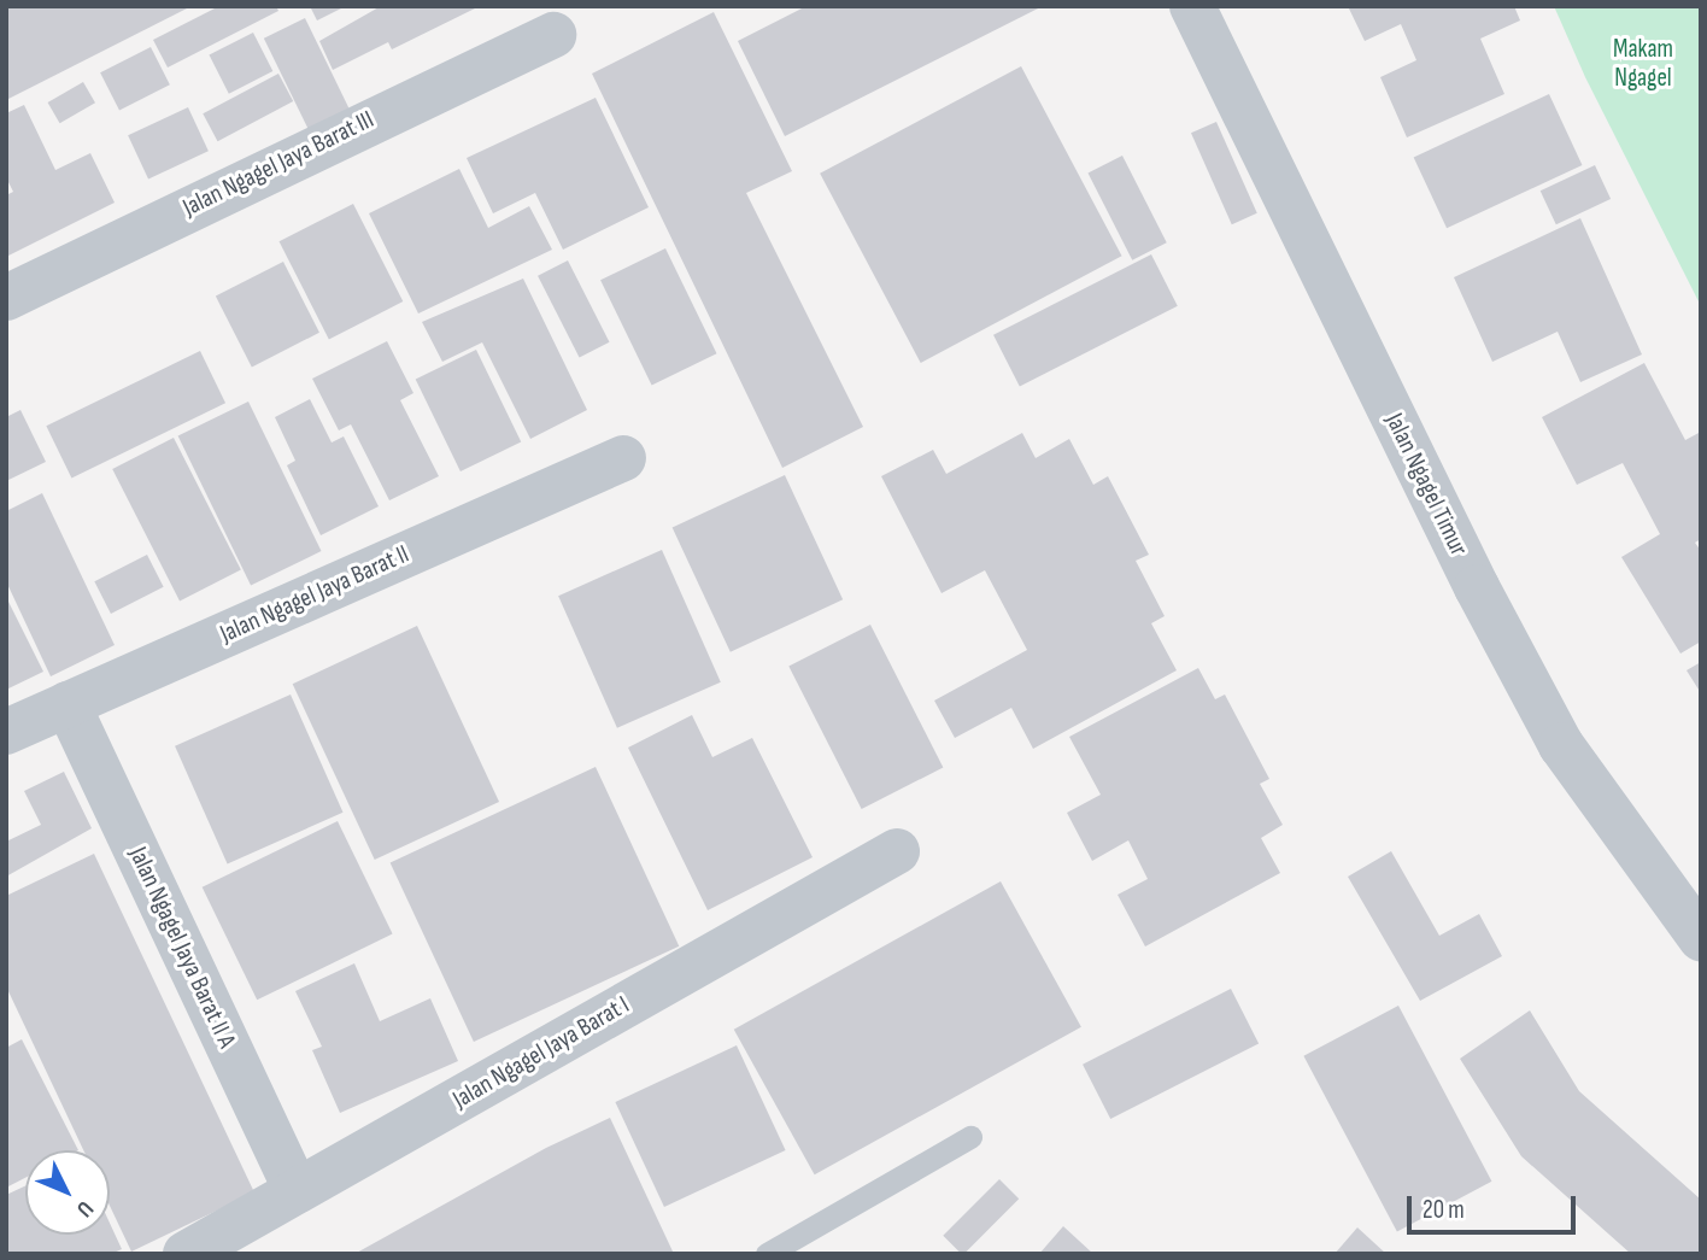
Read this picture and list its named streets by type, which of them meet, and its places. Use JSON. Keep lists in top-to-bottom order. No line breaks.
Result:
{"streets":{"street":["Jalan Ngagel Jaya Barat III","Jalan Ngagel Timur","Jalan Ngagel Jaya Barat II","Jalan Ngagel Jaya Barat II A","Jalan Ngagel Jaya Barat I"]},"crossings":[["Jalan Ngagel Jaya Barat II","Jalan Ngagel Jaya Barat II A"],["Jalan Ngagel Jaya Barat II A","Jalan Ngagel Jaya Barat I"]],"parks":["Makam Ngagel"],"scale_bar":"20 m","north":"bottom right"}
